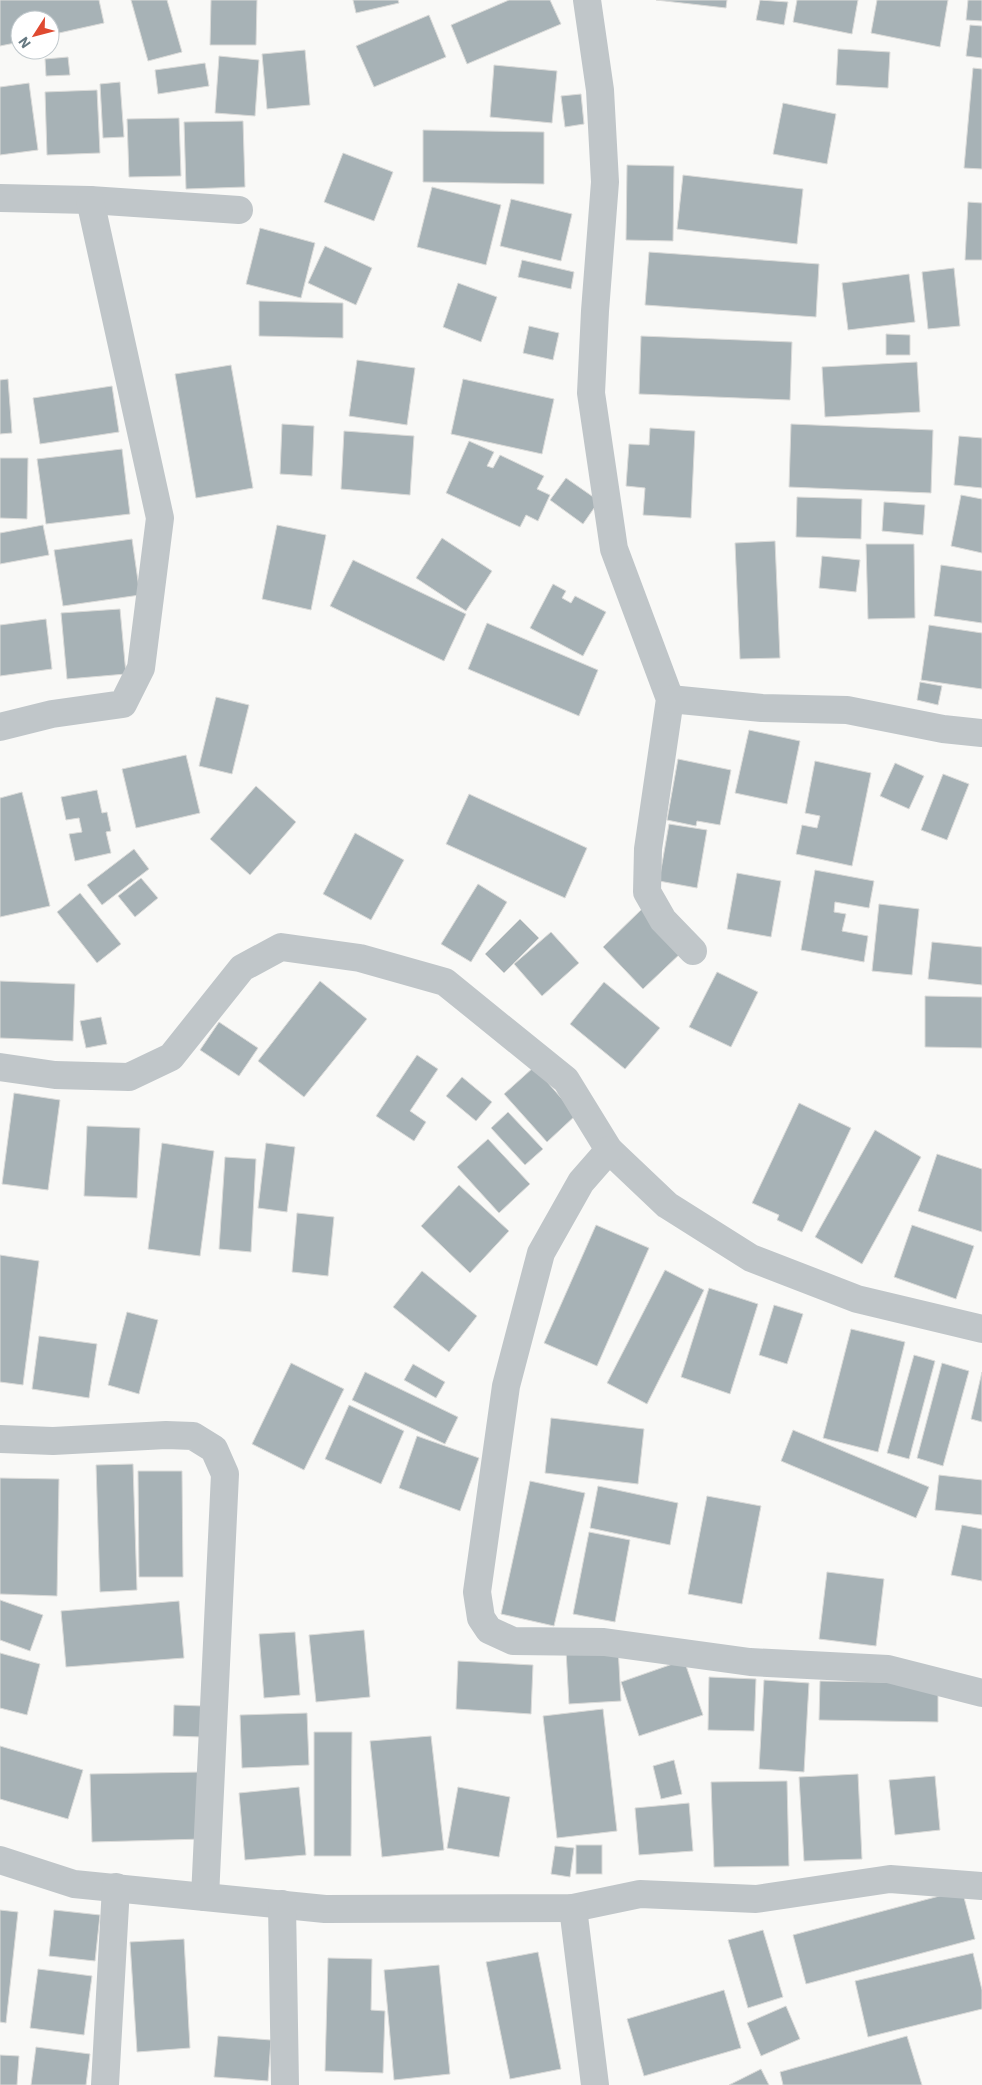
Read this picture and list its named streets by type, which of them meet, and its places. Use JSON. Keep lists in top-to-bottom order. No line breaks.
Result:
{"north":"bottom left"}
